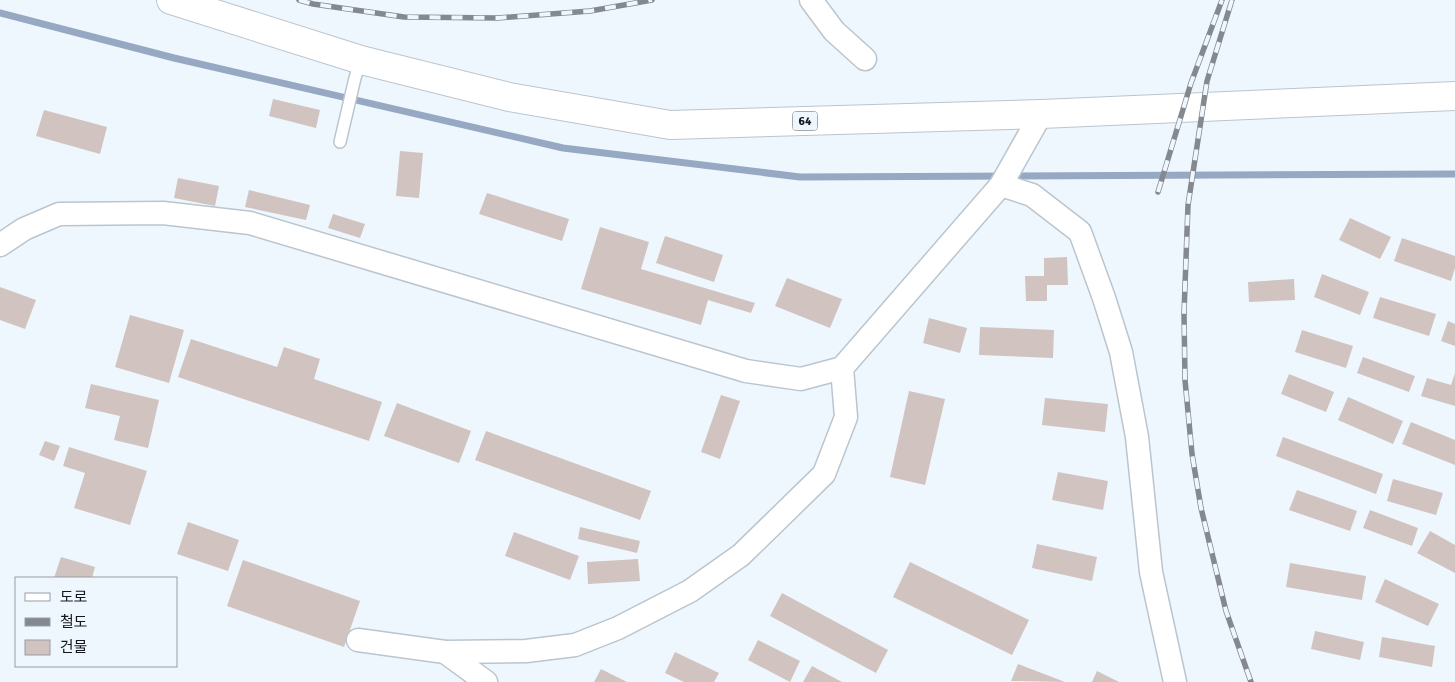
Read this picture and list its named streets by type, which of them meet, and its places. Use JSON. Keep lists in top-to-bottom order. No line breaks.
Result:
{"streets":{"main road":["64"]},"legend":["도로","철도","건물"]}
